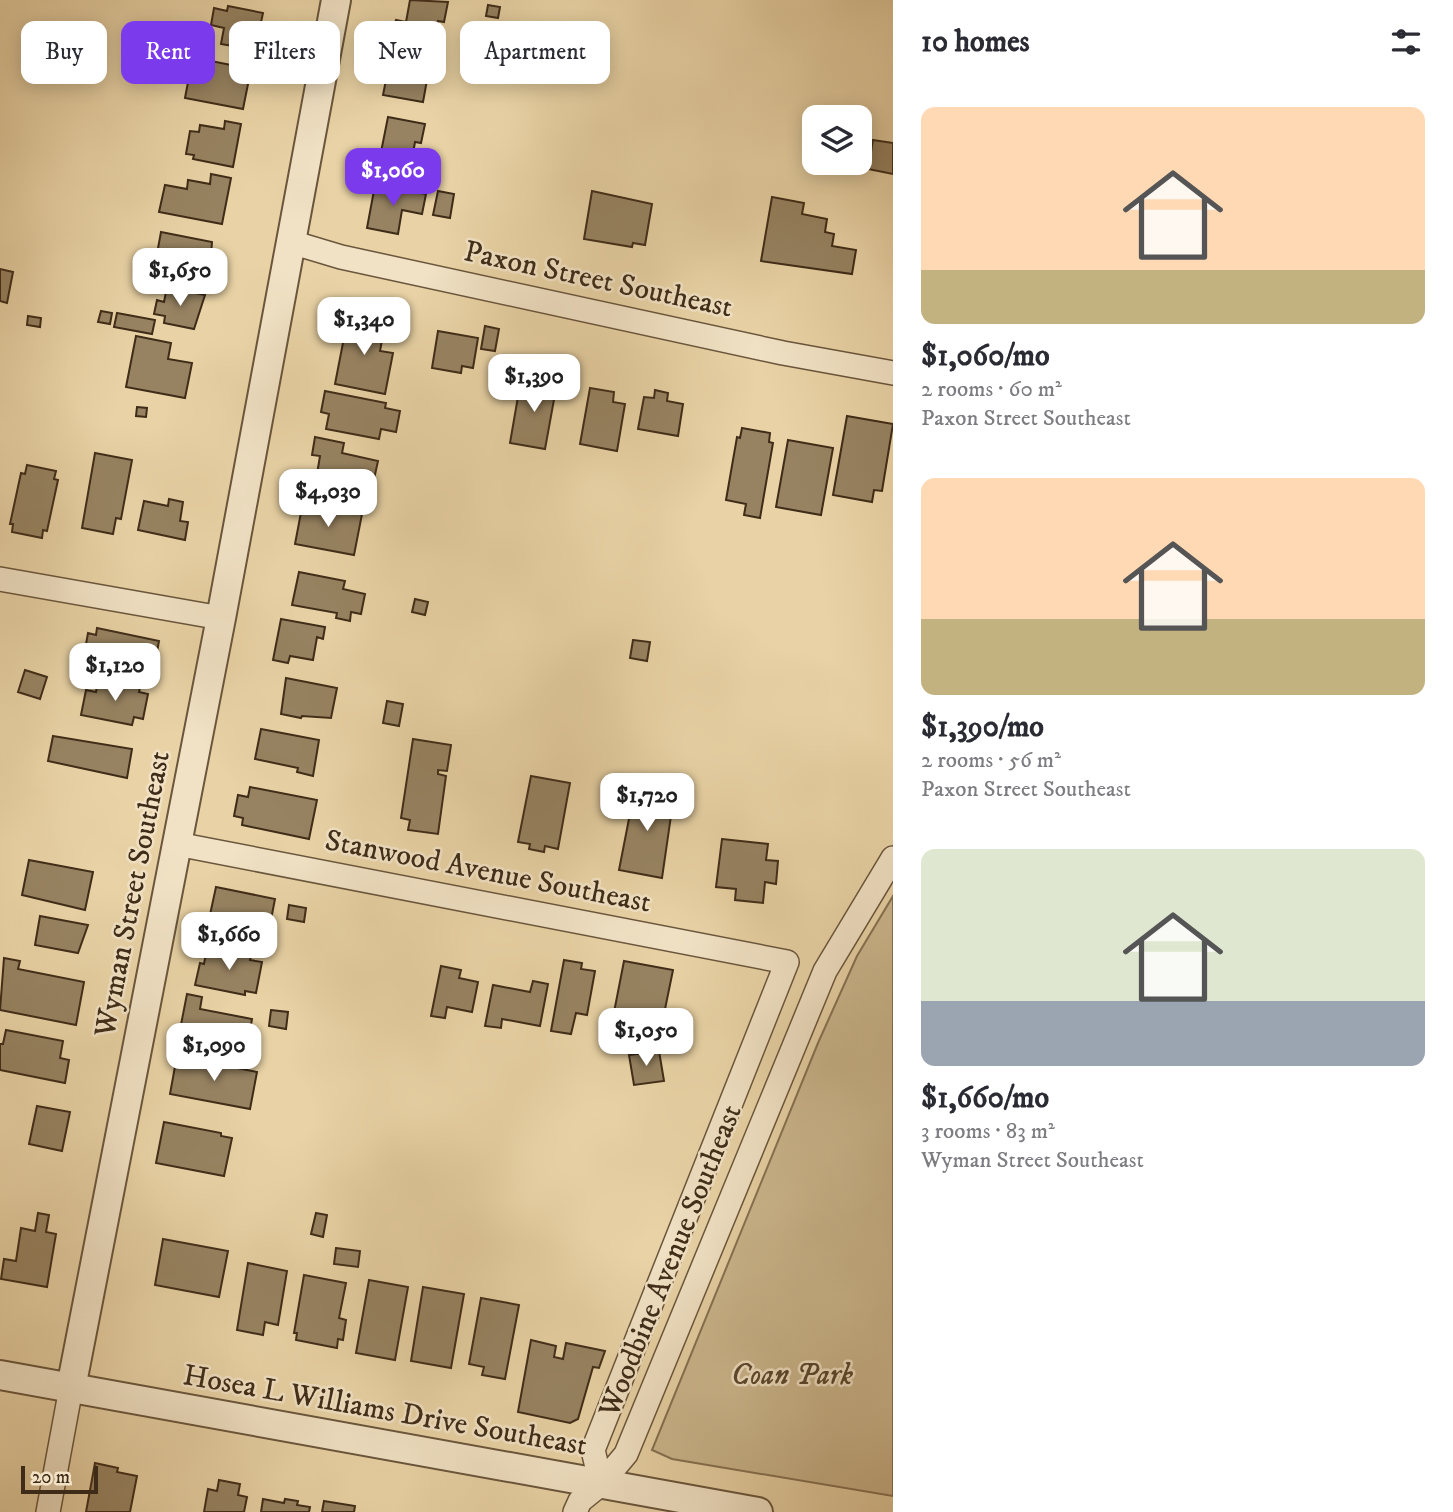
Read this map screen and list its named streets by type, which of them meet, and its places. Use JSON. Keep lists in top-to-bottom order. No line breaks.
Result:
{"streets":{"street":["Paxon Street Southeast","Stanwood Avenue Southeast","Wyman Street Southeast","Woodbine Avenue Southeast","Hosea L Williams Drive Southeast"]},"crossings":[["Paxon Street Southeast","Wyman Street Southeast"],["Stanwood Avenue Southeast","Wyman Street Southeast"],["Stanwood Avenue Southeast","Woodbine Avenue Southeast"],["Wyman Street Southeast","Hosea L Williams Drive Southeast"],["Woodbine Avenue Southeast","Hosea L Williams Drive Southeast"]],"parks":["Coan Park"],"scale_bar":"20 m","page":{"heading":"10 homes","chip":["Buy","Rent","Filters","New","Apartment"],"list":[{"name":"$1,060/mo","note":"2 rooms · 60 m² · Paxon Street Southeast"},{"name":"$1,390/mo","note":"2 rooms · 56 m² · Paxon Street Southeast"},{"name":"$1,660/mo","note":"3 rooms · 83 m² · Wyman Street Southeast"}],"price":["$1,060","$1,650","$1,340","$1,390","$4,030","$1,120","$1,720","$1,660","$1,050","$1,090"],"scale":"20 m"}}
